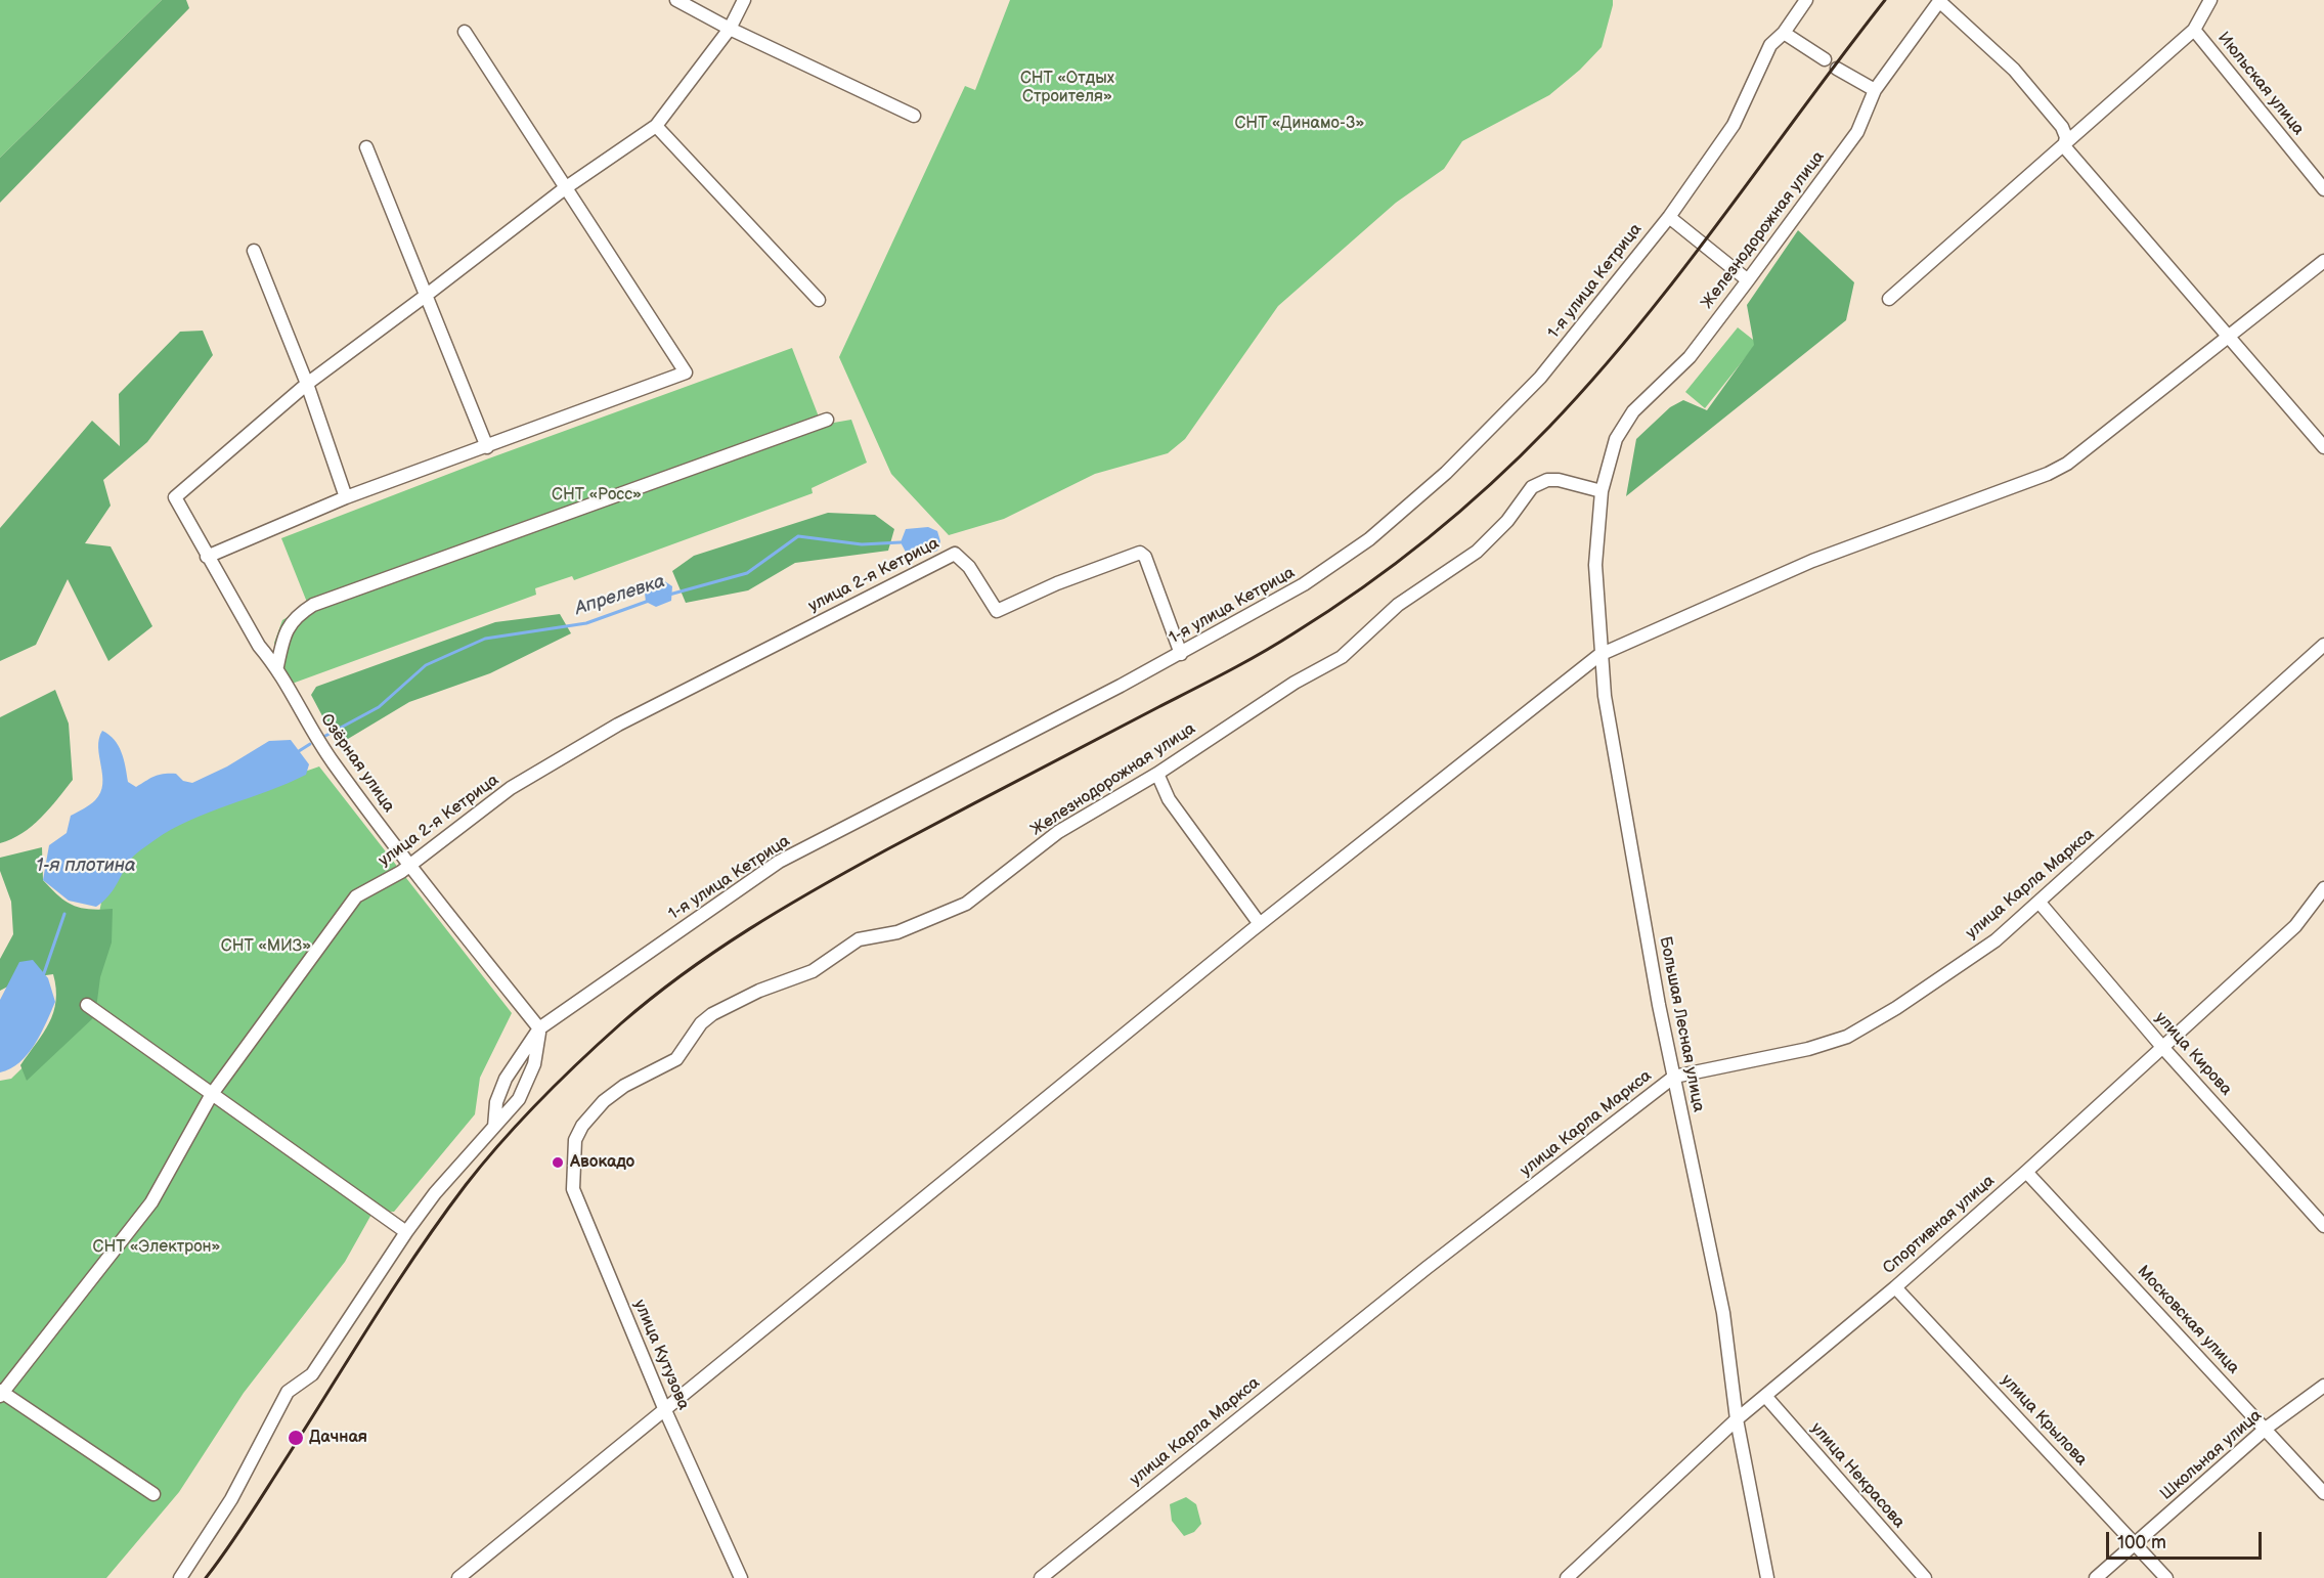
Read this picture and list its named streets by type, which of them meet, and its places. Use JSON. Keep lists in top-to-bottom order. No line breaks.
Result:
{"streets":{"street":["Июльская улица","Железнодорожная улица","1-я улица Кетрица","улица 2-я Кетрица","Озёрная улица","улица Карла Маркса","Большая Лесная улица","улица Кирова","Спортивная улица","Московская улица","улица Кутузова","улица Крылова","Школьная улица","улица Некрасова"]},"crossings":[["Железнодорожная улица","Большая Лесная улица"],["Железнодорожная улица","улица Кутузова"],["1-я улица Кетрица","улица 2-я Кетрица"],["1-я улица Кетрица","Озёрная улица"],["улица 2-я Кетрица","Озёрная улица"],["улица Карла Маркса","Большая Лесная улица"],["улица Карла Маркса","улица Кирова"],["Большая Лесная улица","Спортивная улица"],["улица Кирова","Спортивная улица"],["Спортивная улица","Московская улица"],["Спортивная улица","улица Крылова"],["Спортивная улица","улица Некрасова"],["Московская улица","Школьная улица"],["улица Крылова","Школьная улица"]],"water":["Апрелевка","1-я плотина"],"parks":["СНТ «Отдых Строителя»","СНТ «Динамо-3»","СНТ «Росс»","СНТ «МИЗ»","СНТ «Электрон»"],"places":["Авокадо","Дачная"],"scale_bar":"100 m"}
